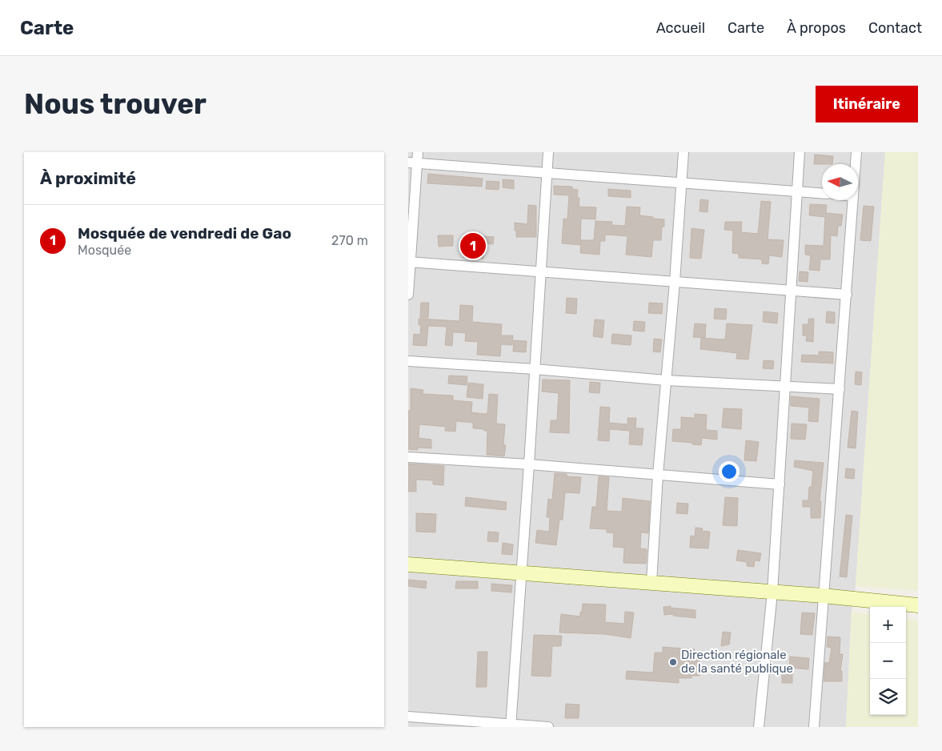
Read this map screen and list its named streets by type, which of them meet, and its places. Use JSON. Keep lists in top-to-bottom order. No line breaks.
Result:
{"places":["Direction régionale de la santé publique"],"north":"left","page":{"header":"Carte","nav":["Accueil","Carte","À propos","Contact"],"buttons":"Itinéraire","title":"Nous trouver","heading":"À proximité","list":[{"mark":"1","name":"Mosquée de vendredi de Gao","note":"Mosquée","value":"270 m"}],"pins":"1","map_buttons":["+","−"]}}
